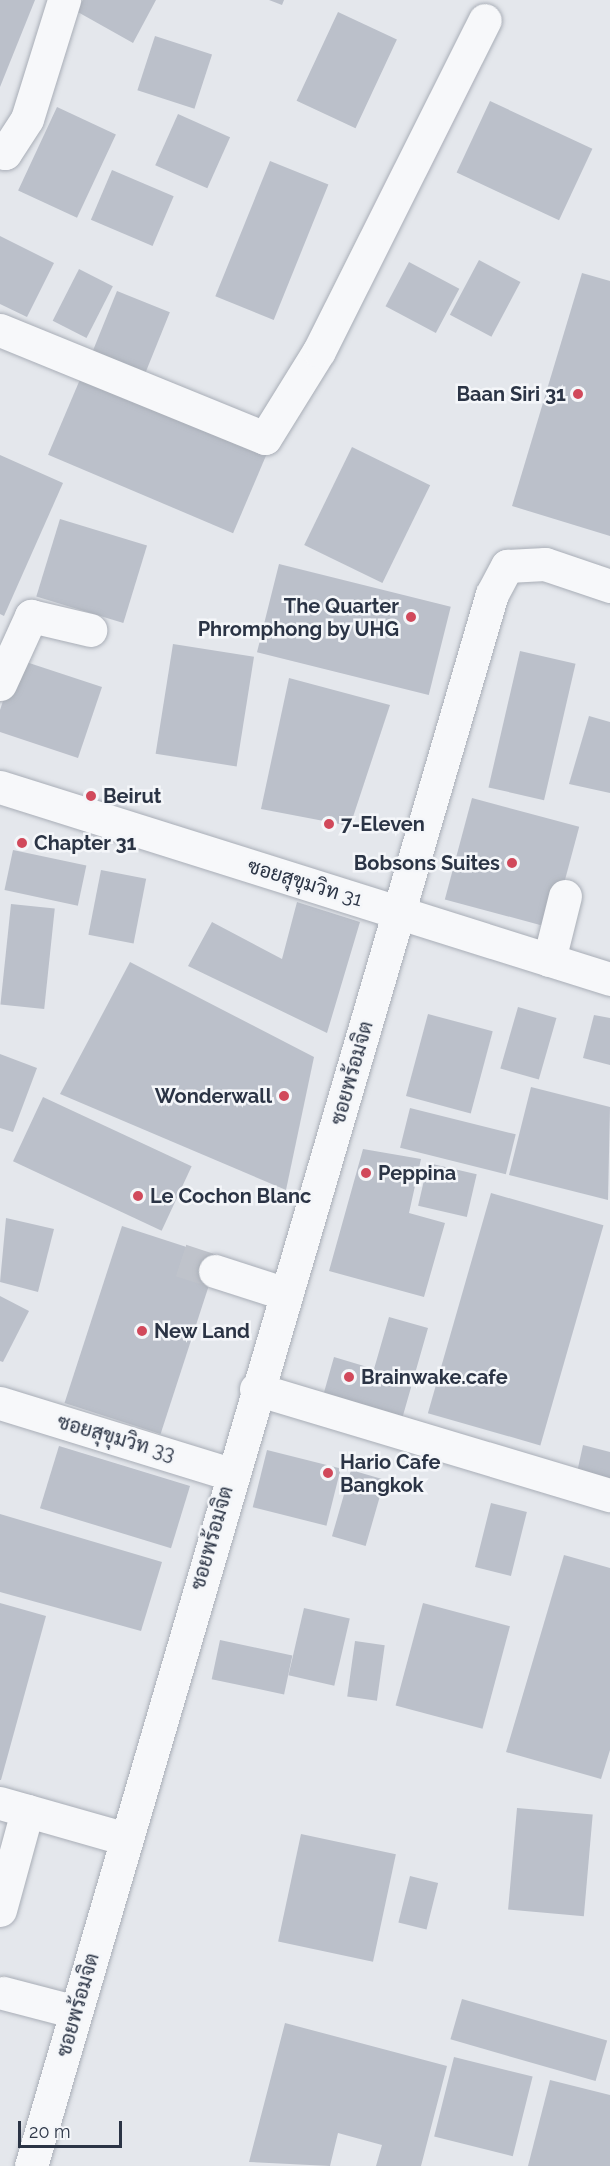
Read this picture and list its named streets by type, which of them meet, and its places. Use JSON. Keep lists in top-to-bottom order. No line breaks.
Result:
{"streets":{"street":["ซอยสุขุมวิท 31","ซอยพร้อมจิต","ซอยสุขุมวิท 33"]},"crossings":[["ซอยสุขุมวิท 31","ซอยพร้อมจิต"],["ซอยพร้อมจิต","ซอยสุขุมวิท 33"]],"places":["Baan Siri 31","The Quarter Phromphong by UHG","Beirut","7-Eleven","Chapter 31","Bobsons Suites","Wonderwall","Peppina","Le Cochon Blanc","New Land","Brainwake.cafe","Hario Cafe Bangkok"],"scale_bar":"20 m"}
